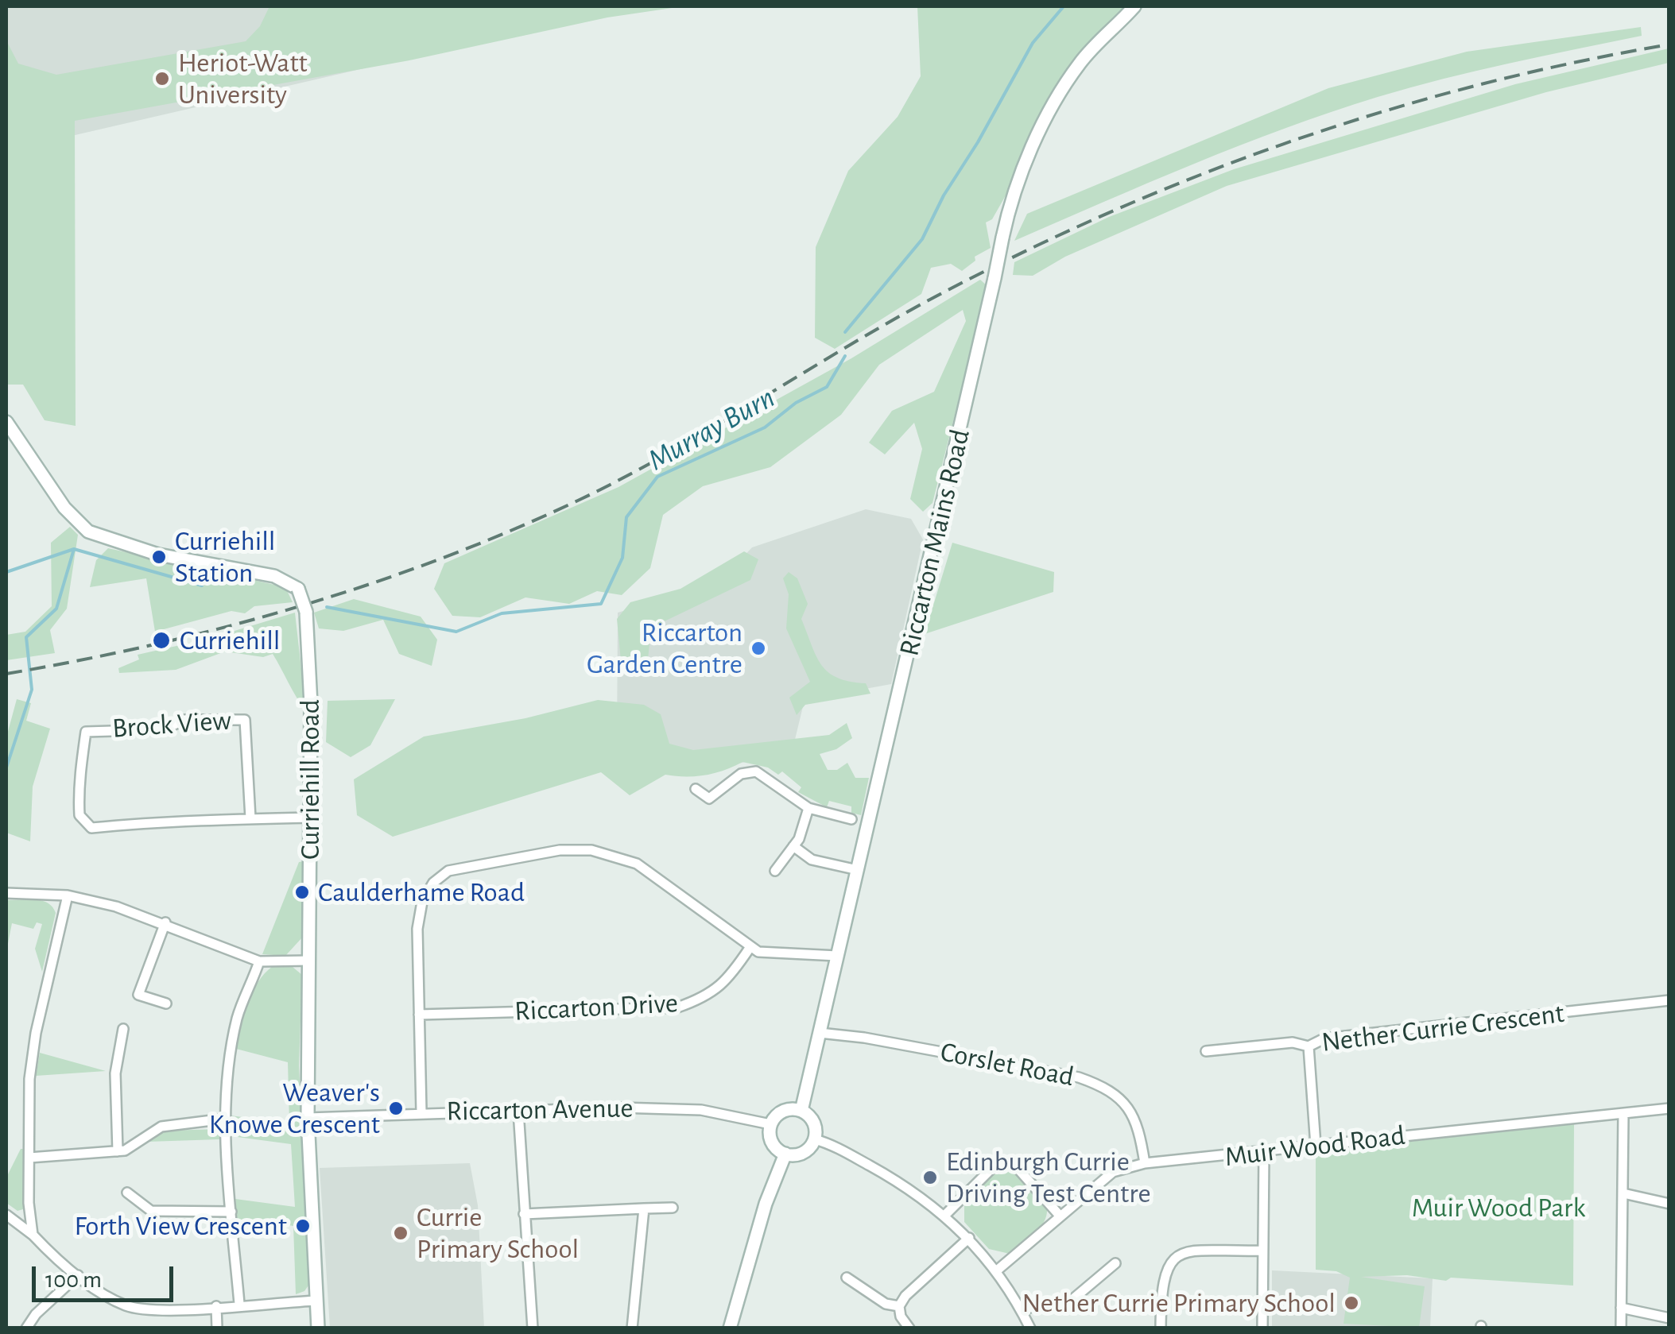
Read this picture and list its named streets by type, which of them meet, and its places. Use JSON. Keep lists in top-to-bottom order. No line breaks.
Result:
{"streets":{"street":["Riccarton Mains Road","Brock View","Curriehill Road","Riccarton Drive","Nether Currie Crescent","Corslet Road","Riccarton Avenue","Muir Wood Road"]},"crossings":[["Riccarton Mains Road","Corslet Road"],["Riccarton Mains Road","Riccarton Avenue"],["Curriehill Road","Riccarton Avenue"],["Corslet Road","Muir Wood Road"]],"water":["Murray Burn"],"parks":["Muir Wood Park"],"places":["Heriot-Watt University","Curriehill Station","Curriehill","Riccarton Garden Centre","Caulderhame Road","Weaver's Knowe Crescent","Edinburgh Currie Driving Test Centre","Forth View Crescent","Currie Primary School","Nether Currie Primary School"],"scale_bar":"100 m"}
